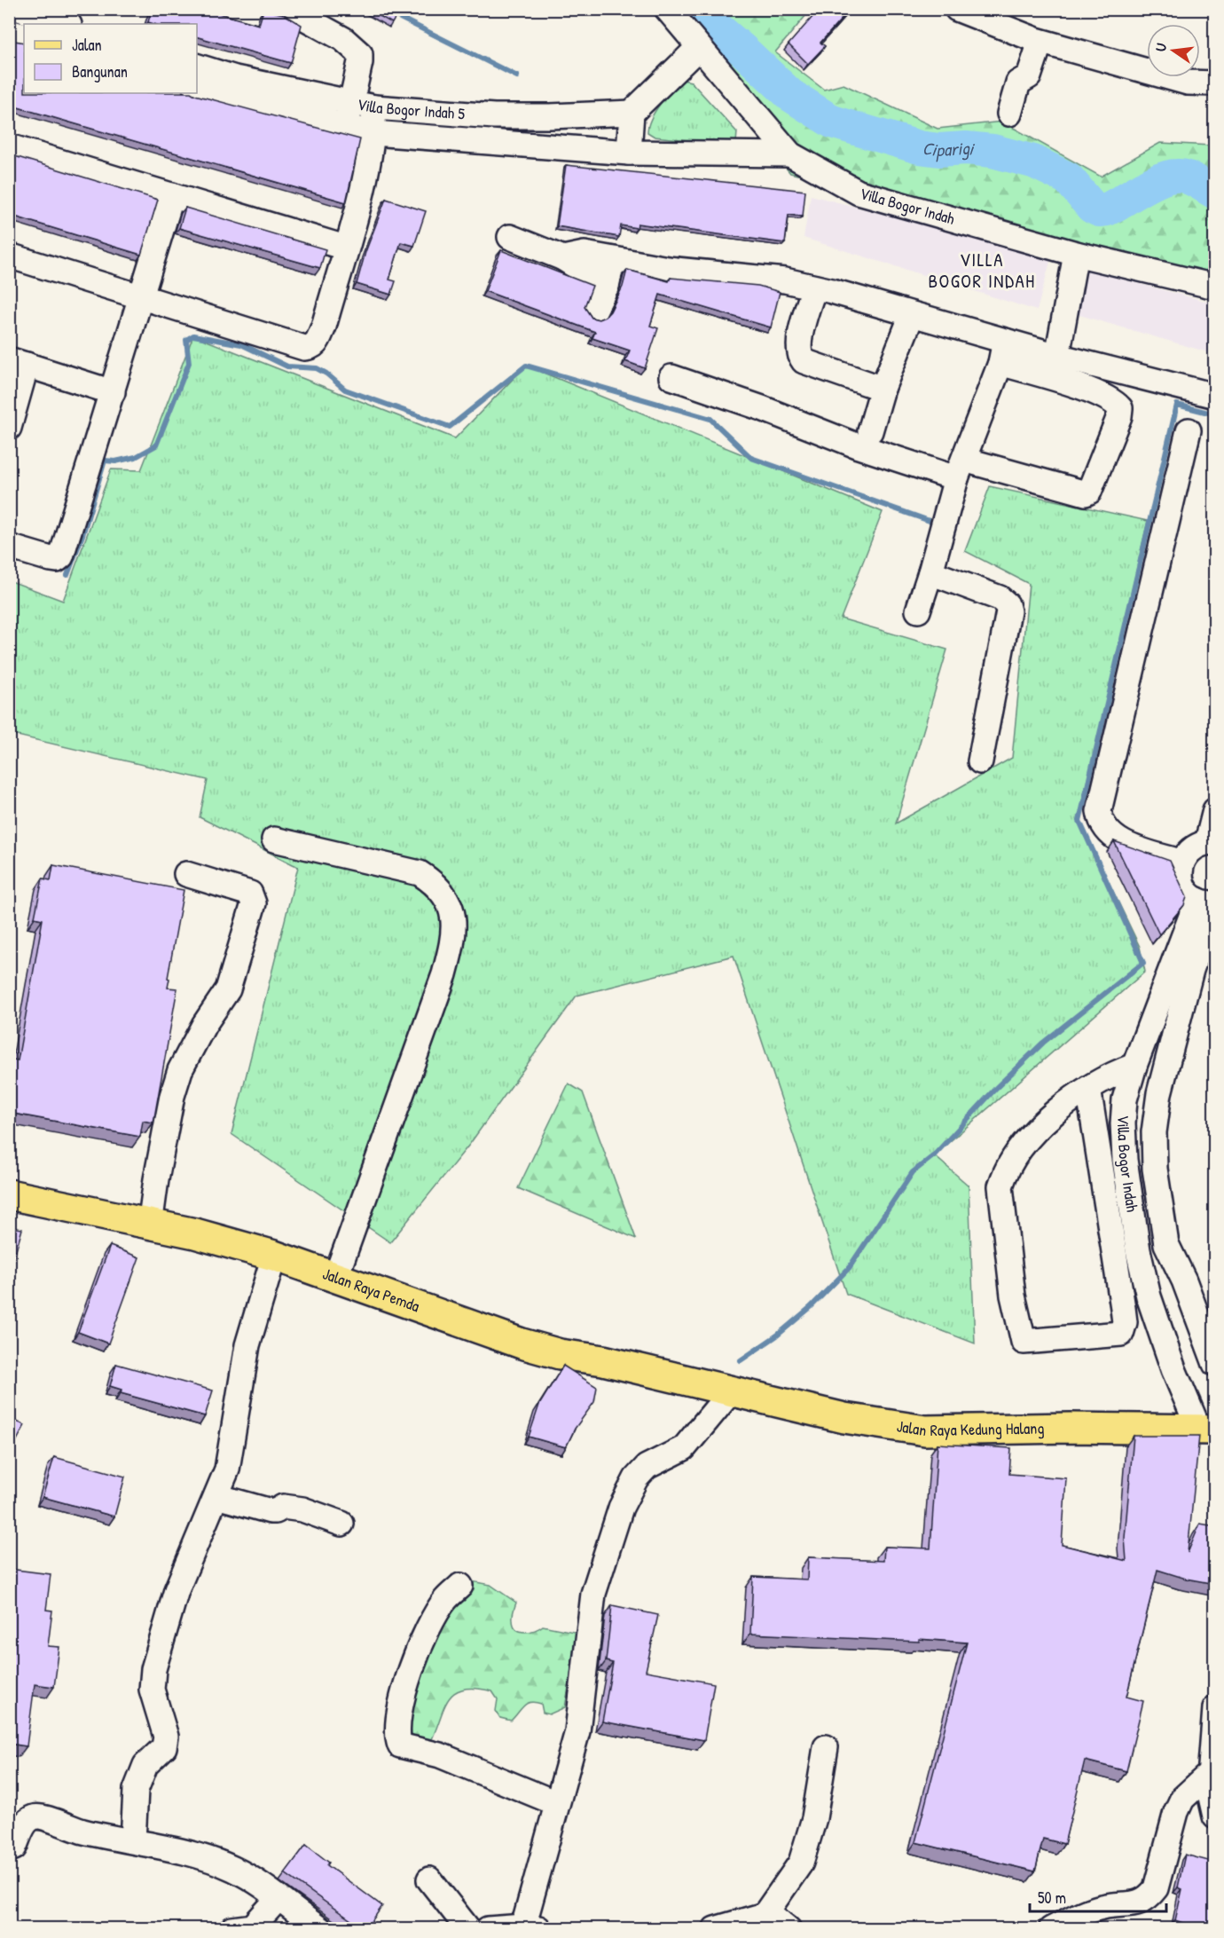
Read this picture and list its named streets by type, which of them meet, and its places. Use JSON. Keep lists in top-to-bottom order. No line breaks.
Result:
{"streets":{"main road":["Jalan Raya Pemda","Jalan Raya Kedung Halang"],"street":["Villa Bogor Indah 5","Villa Bogor Indah"]},"crossings":[["Villa Bogor Indah 5","Villa Bogor Indah"],["Villa Bogor Indah","Jalan Raya Kedung Halang"],["Jalan Raya Pemda","Jalan Raya Kedung Halang"]],"districts":["VILLA BOGOR INDAH"],"water":["Ciparigi"],"legend":["Jalan","Bangunan"],"scale_bar":"50 m","north":"left"}
